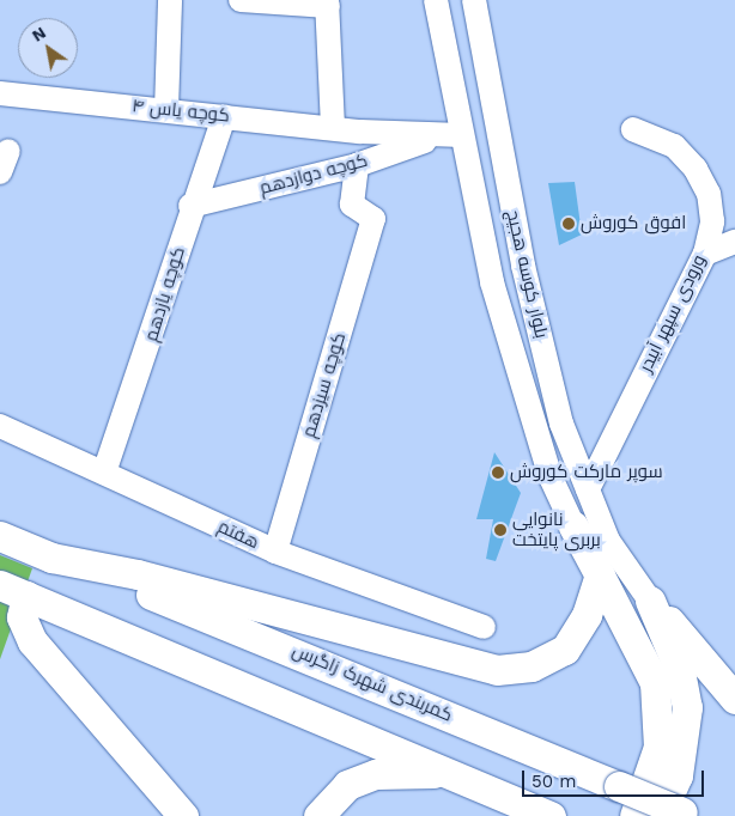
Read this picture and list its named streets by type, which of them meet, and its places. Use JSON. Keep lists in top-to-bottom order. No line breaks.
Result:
{"streets":{"main road":["کمربندی شهرک زاگرس"],"street":["کوچه یاس ۴","کوچه دوازدهم","بلوار کوسه هجیج","کوچه یازدهم","ورودی سپهر آبیدر","کوچه سیزدهم","هفتم"]},"crossings":[["کوچه یاس ۴","کوچه دوازدهم"],["کوچه یاس ۴","کوچه یازدهم"],["کوچه دوازدهم","کوچه یازدهم"],["کوچه دوازدهم","کوچه سیزدهم"],["بلوار کوسه هجیج","ورودی سپهر آبیدر"],["کوچه یازدهم","هفتم"],["کوچه سیزدهم","هفتم"]],"places":["افوق کوروش","سوپر مارکت کوروش","نانوایی بربری پایتخت"],"scale_bar":"50 m","north":"top left"}
